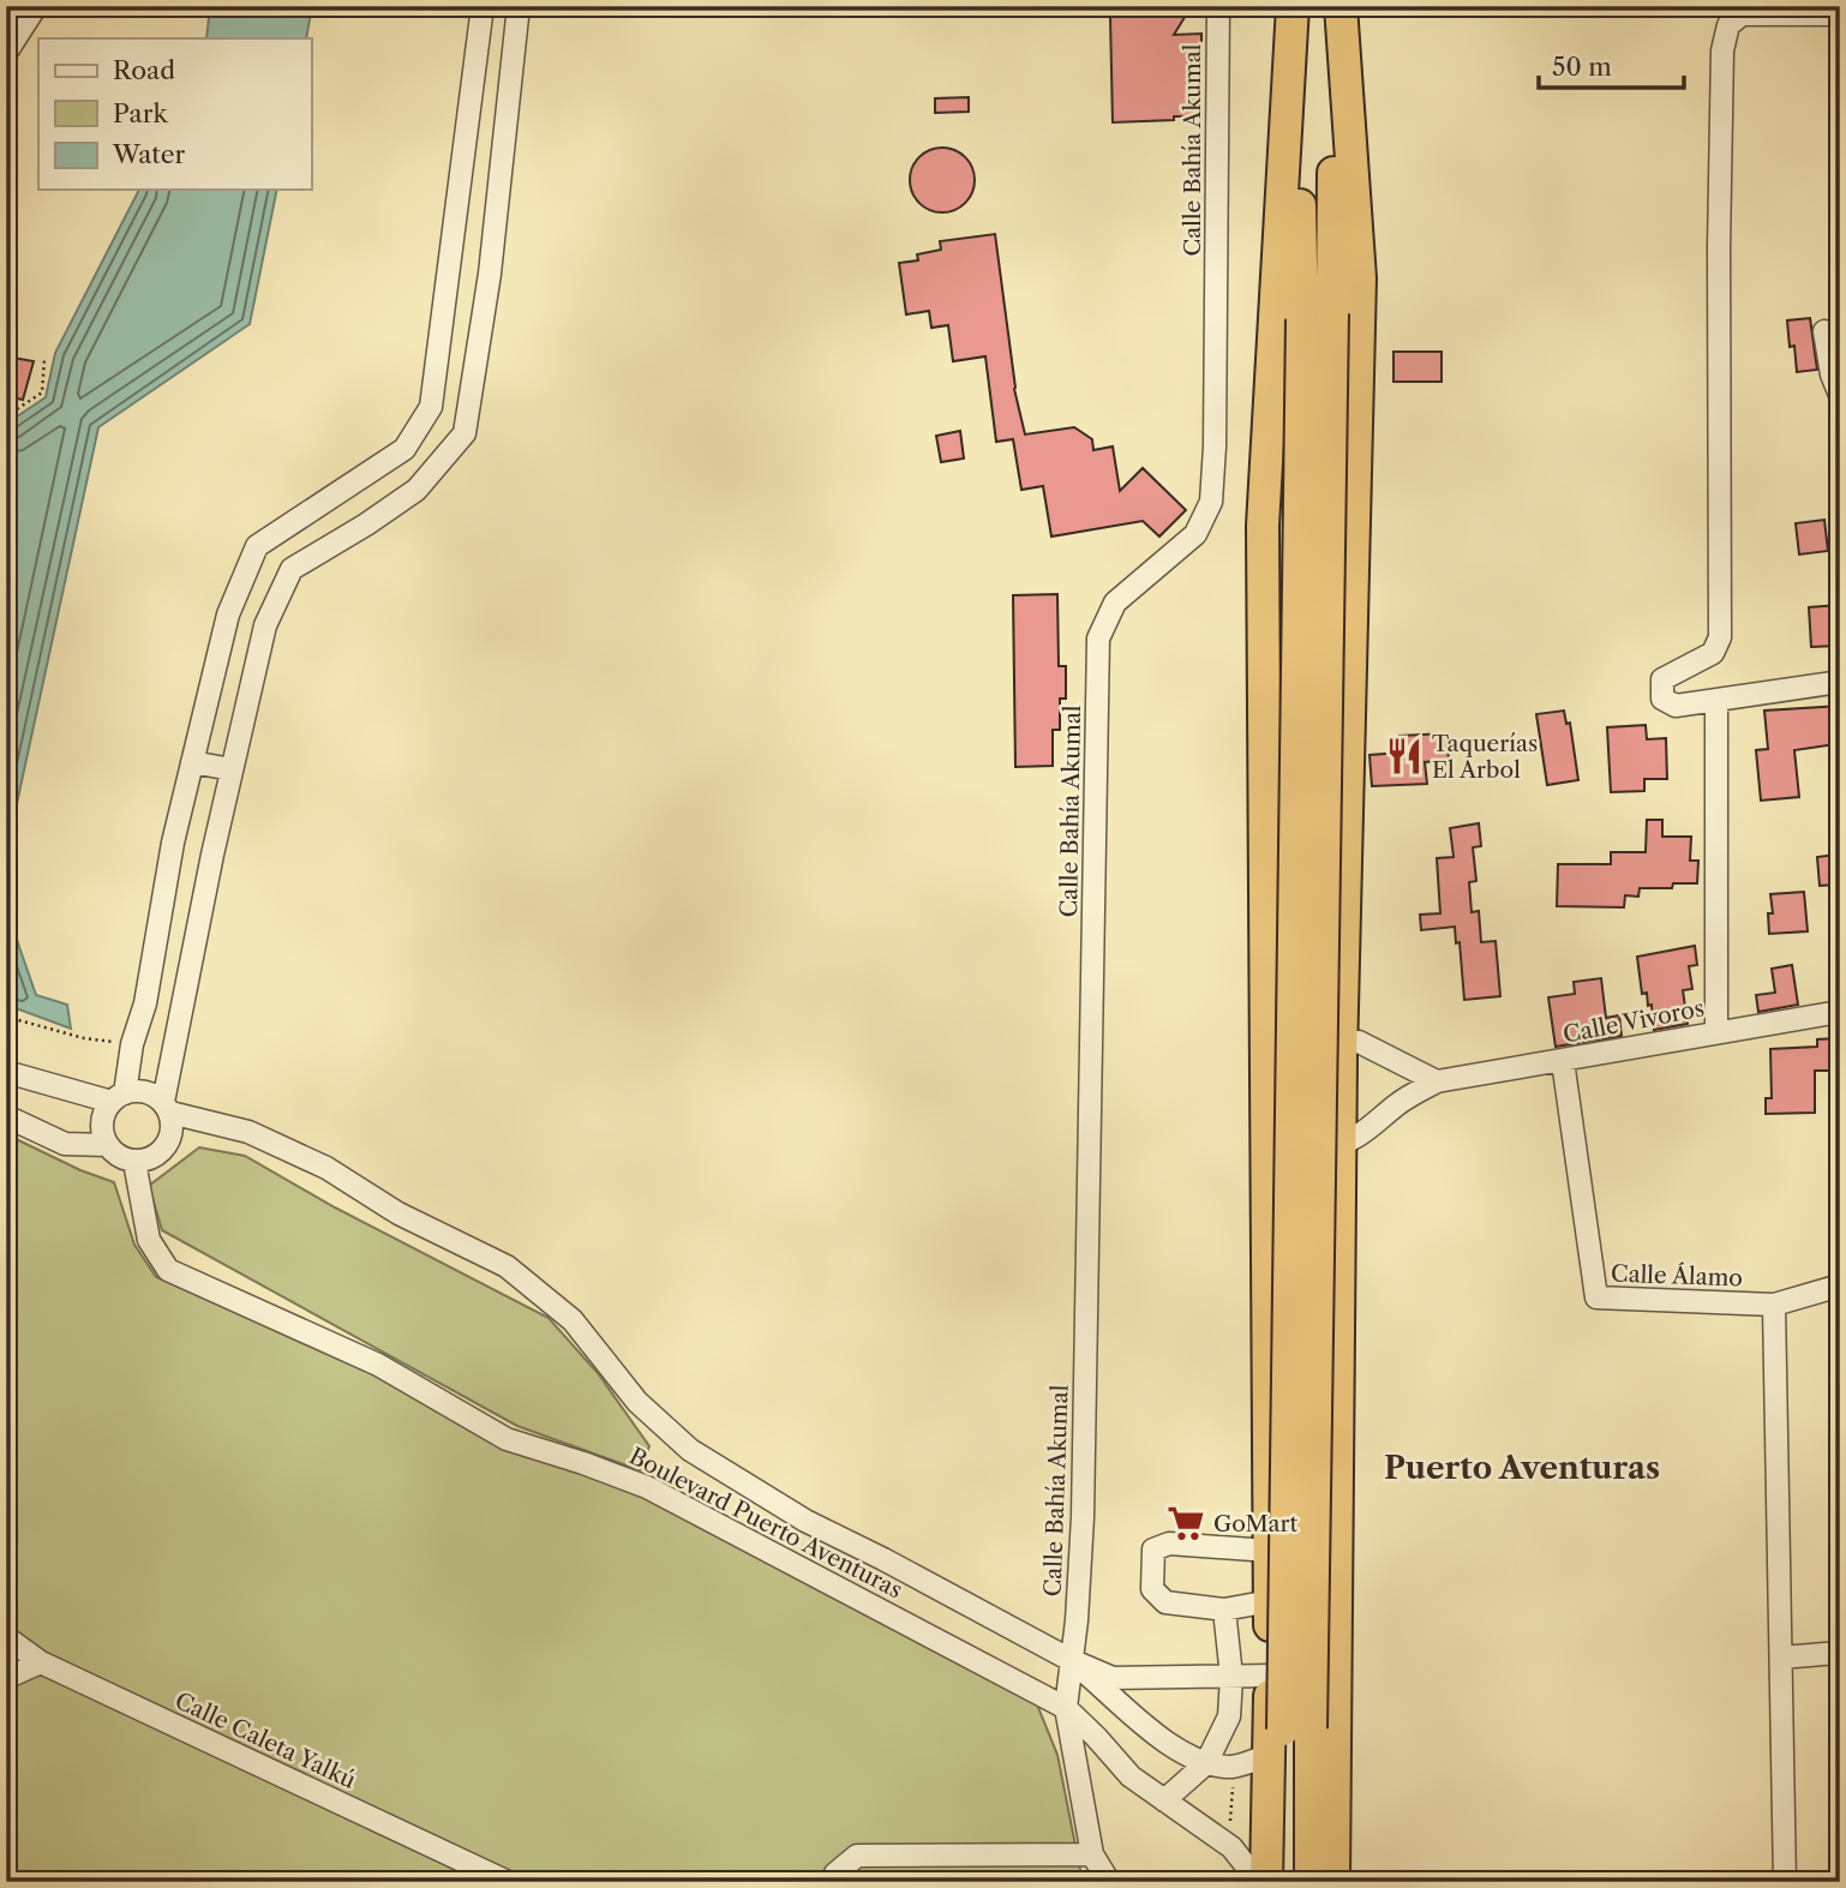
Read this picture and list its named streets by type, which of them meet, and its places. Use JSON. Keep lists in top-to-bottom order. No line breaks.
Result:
{"streets":{"street":["Calle Bahía Akumal","Calle Vivoros","Calle Álamo","Boulevard Puerto Aventuras","Calle Caleta Yalkú"]},"crossings":[["Calle Bahía Akumal","Boulevard Puerto Aventuras"],["Calle Vivoros","Calle Álamo"]],"districts":["Puerto Aventuras"],"places":{"restaurant":["Taquerías El Arbol"],"supermarket":["GoMart"]},"legend":["Road","Park","Water"],"scale_bar":"50 m"}
